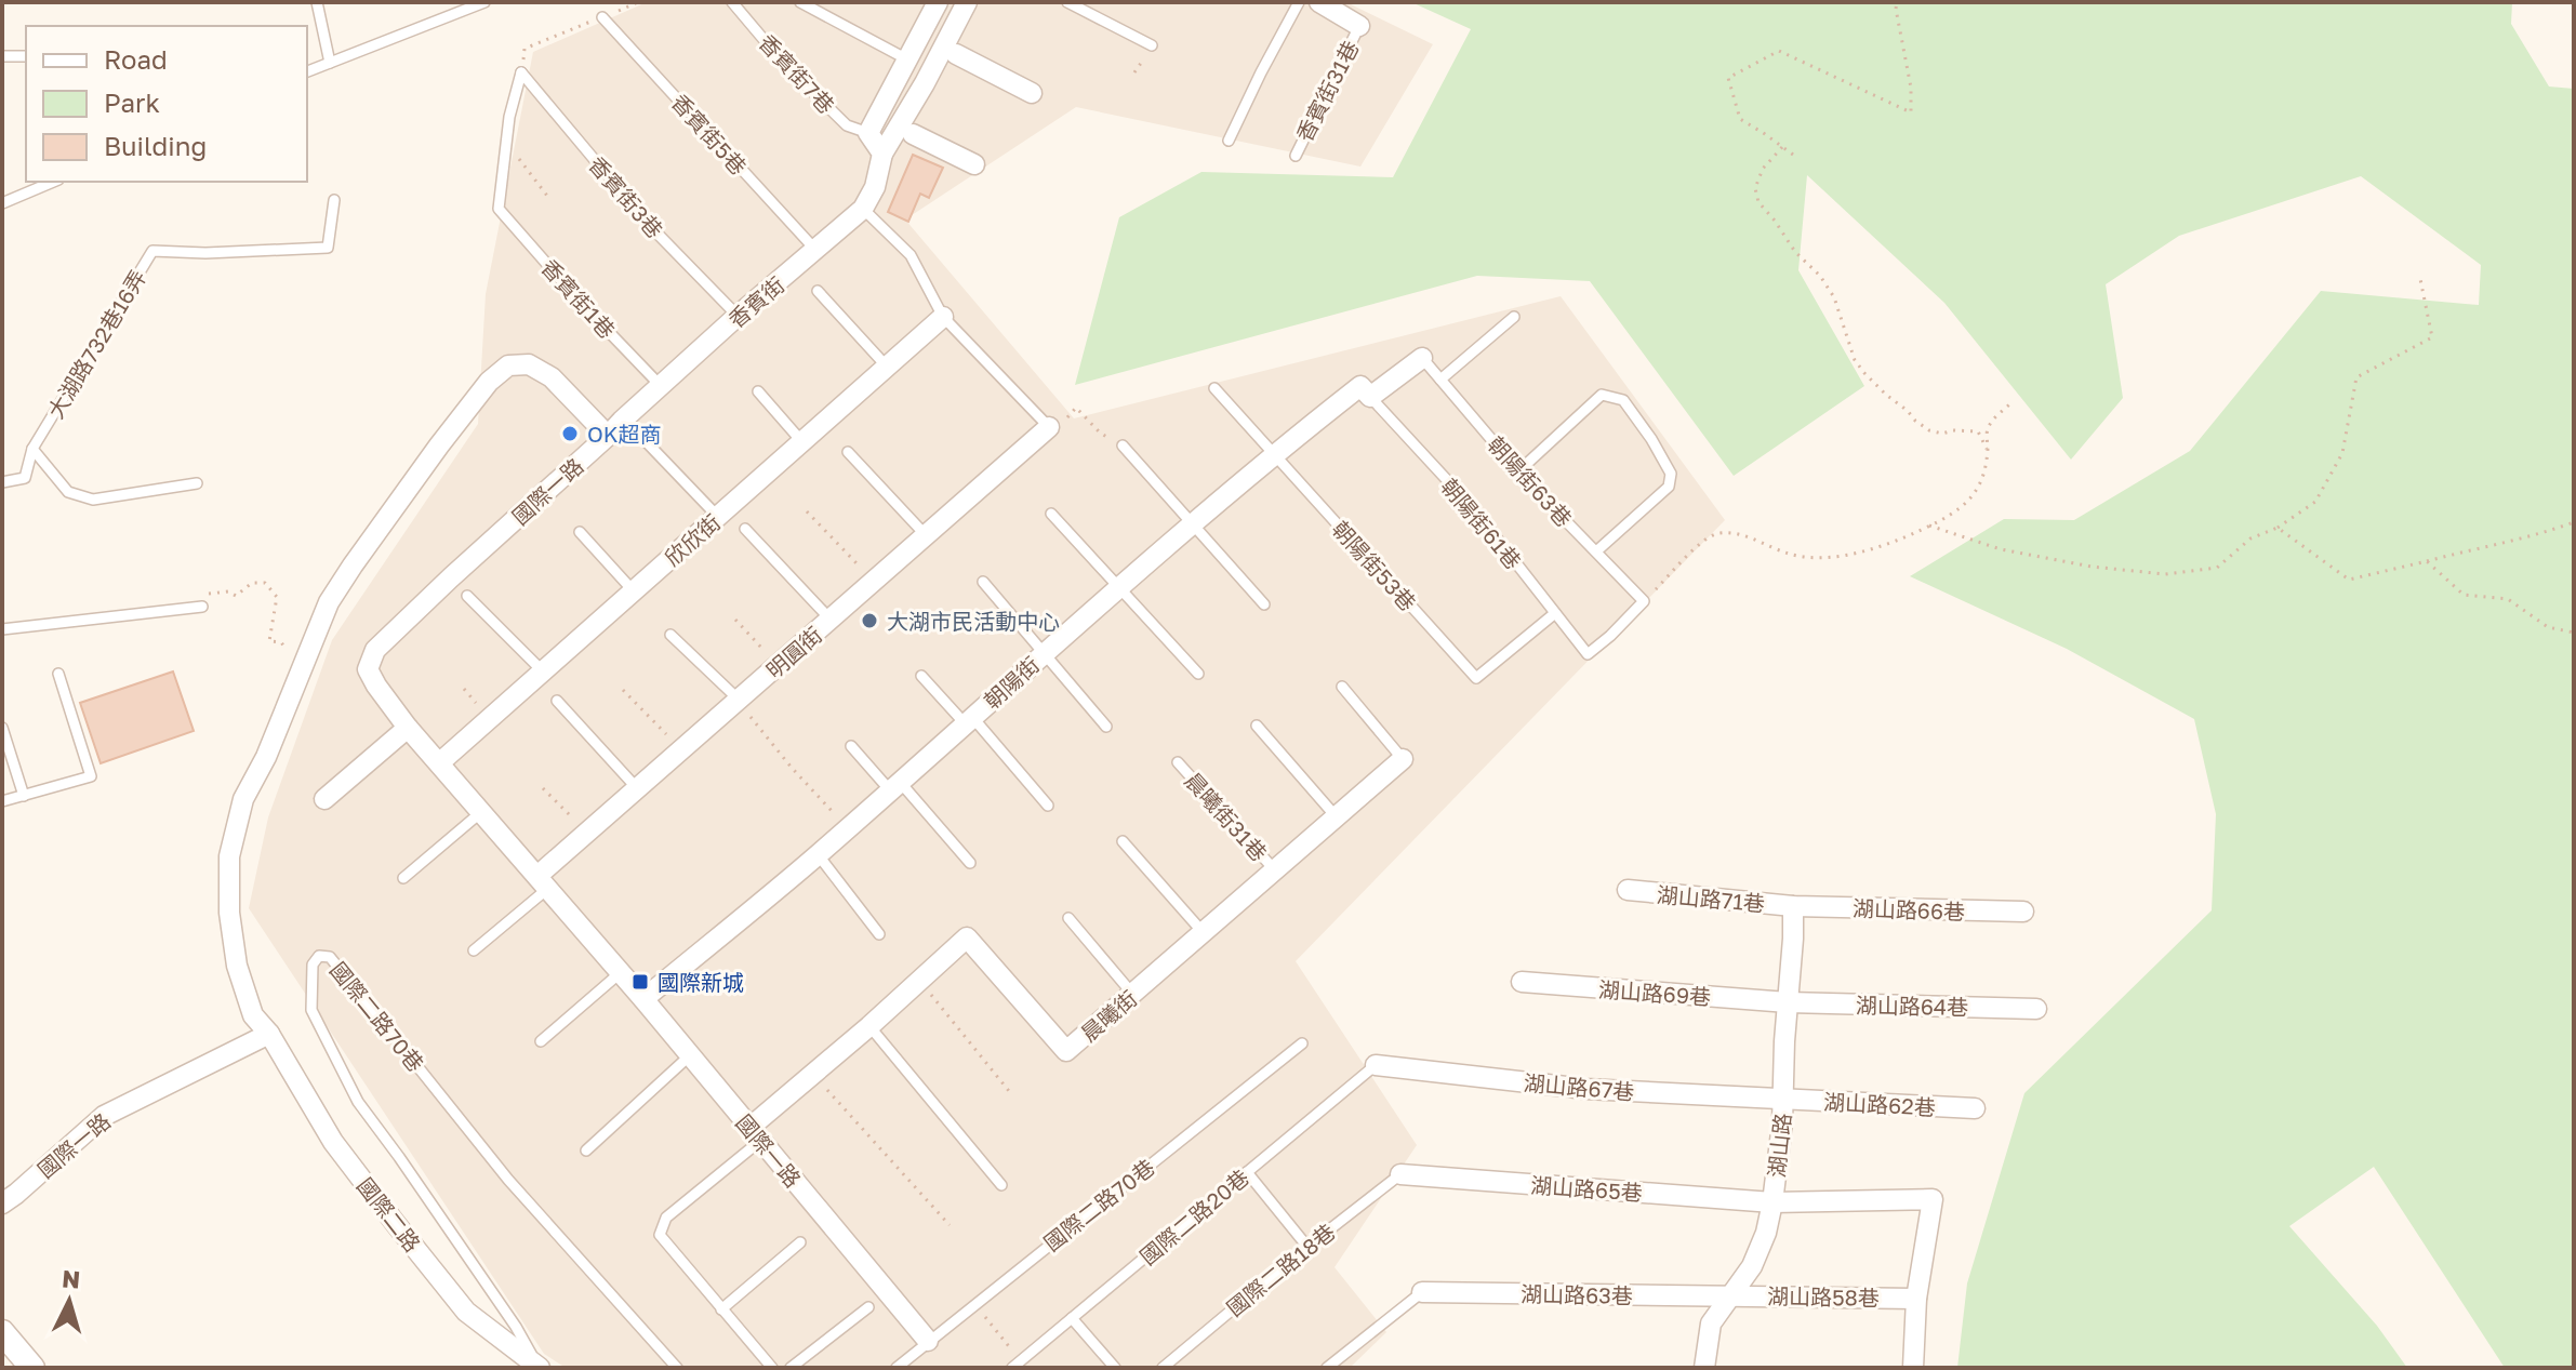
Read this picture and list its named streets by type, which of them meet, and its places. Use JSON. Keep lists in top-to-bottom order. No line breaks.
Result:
{"streets":{"street":["香賓街","國際一路","欣欣街","明圓街","朝陽街","湖山路71巷","湖山路66巷","湖山路69巷","湖山路64巷","晨曦街","湖山路67巷","湖山路62巷","湖山路","湖山路65巷","國際二路","湖山路63巷","湖山路58巷"],"lane":["香賓街7巷","香賓街31巷","香賓街5巷","香賓街3巷","香賓街1巷","大湖路732巷16弄","朝陽街63巷","朝陽街61巷","朝陽街53巷","晨曦街31巷","國際二路70巷","國際二路20巷","國際二路18巷"]},"crossings":[["香賓街5巷","香賓街"],["香賓街3巷","香賓街"],["香賓街1巷","香賓街"],["香賓街","國際一路"],["朝陽街63巷","朝陽街61巷"],["朝陽街63巷","朝陽街"],["國際一路","欣欣街"],["國際一路","明圓街"],["國際一路","朝陽街"],["國際一路","晨曦街"],["國際一路","國際二路70巷"],["國際一路","國際二路"],["朝陽街61巷","朝陽街53巷"],["朝陽街61巷","朝陽街"],["朝陽街53巷","朝陽街"],["晨曦街31巷","晨曦街"],["湖山路71巷","湖山路66巷"],["湖山路71巷","湖山路"],["湖山路66巷","湖山路"],["湖山路69巷","湖山路64巷"],["湖山路69巷","湖山路"],["湖山路64巷","湖山路"],["國際二路70巷","國際二路"],["湖山路67巷","湖山路62巷"],["湖山路67巷","湖山路"],["湖山路67巷","國際二路20巷"],["湖山路62巷","湖山路"],["湖山路","湖山路65巷"],["湖山路","湖山路63巷"],["湖山路","湖山路58巷"],["湖山路65巷","國際二路18巷"],["湖山路65巷","湖山路58巷"],["湖山路63巷","湖山路58巷"]],"places":{"other":["OK超商","大湖市民活動中心"],"transit":["國際新城"]},"legend":["Road","Park","Building"],"north":"top"}
